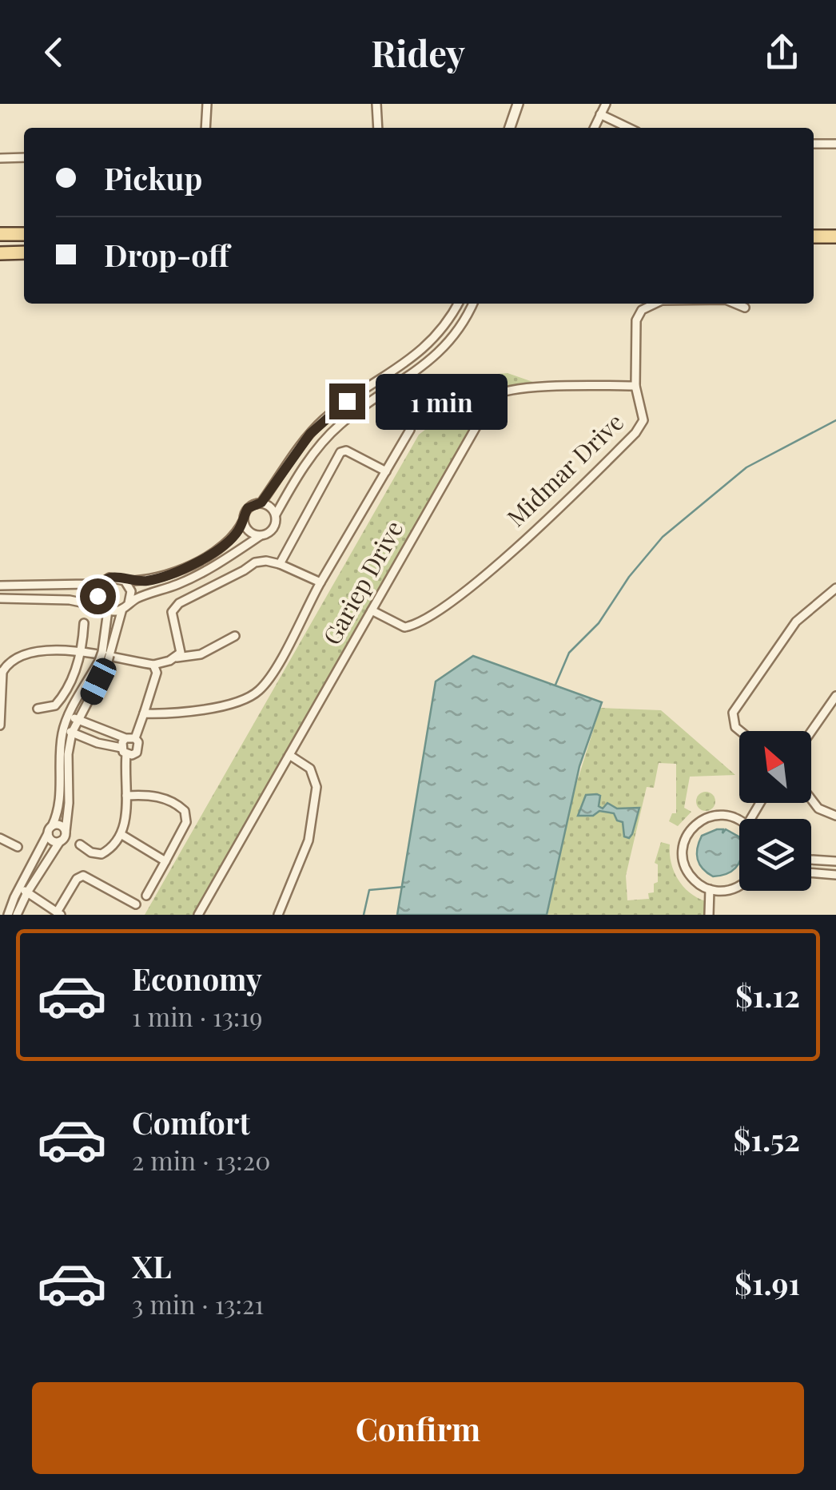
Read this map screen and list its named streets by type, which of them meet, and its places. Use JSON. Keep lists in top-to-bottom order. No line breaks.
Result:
{"streets":{"street":["Midmar Drive","Gariep Drive"]},"crossings":[["Midmar Drive","Gariep Drive"]],"north":"top left","page":{"header":"Ridey","banner":["Pickup","Drop-off"],"bubble":"1 min","list":[{"name":"Economy","note":"1 min · 13:19","value":"$1.12"},{"name":"Comfort","note":"2 min · 13:20","value":"$1.52"},{"name":"XL","note":"3 min · 13:21","value":"$1.91"}],"buttons":"Confirm"}}
